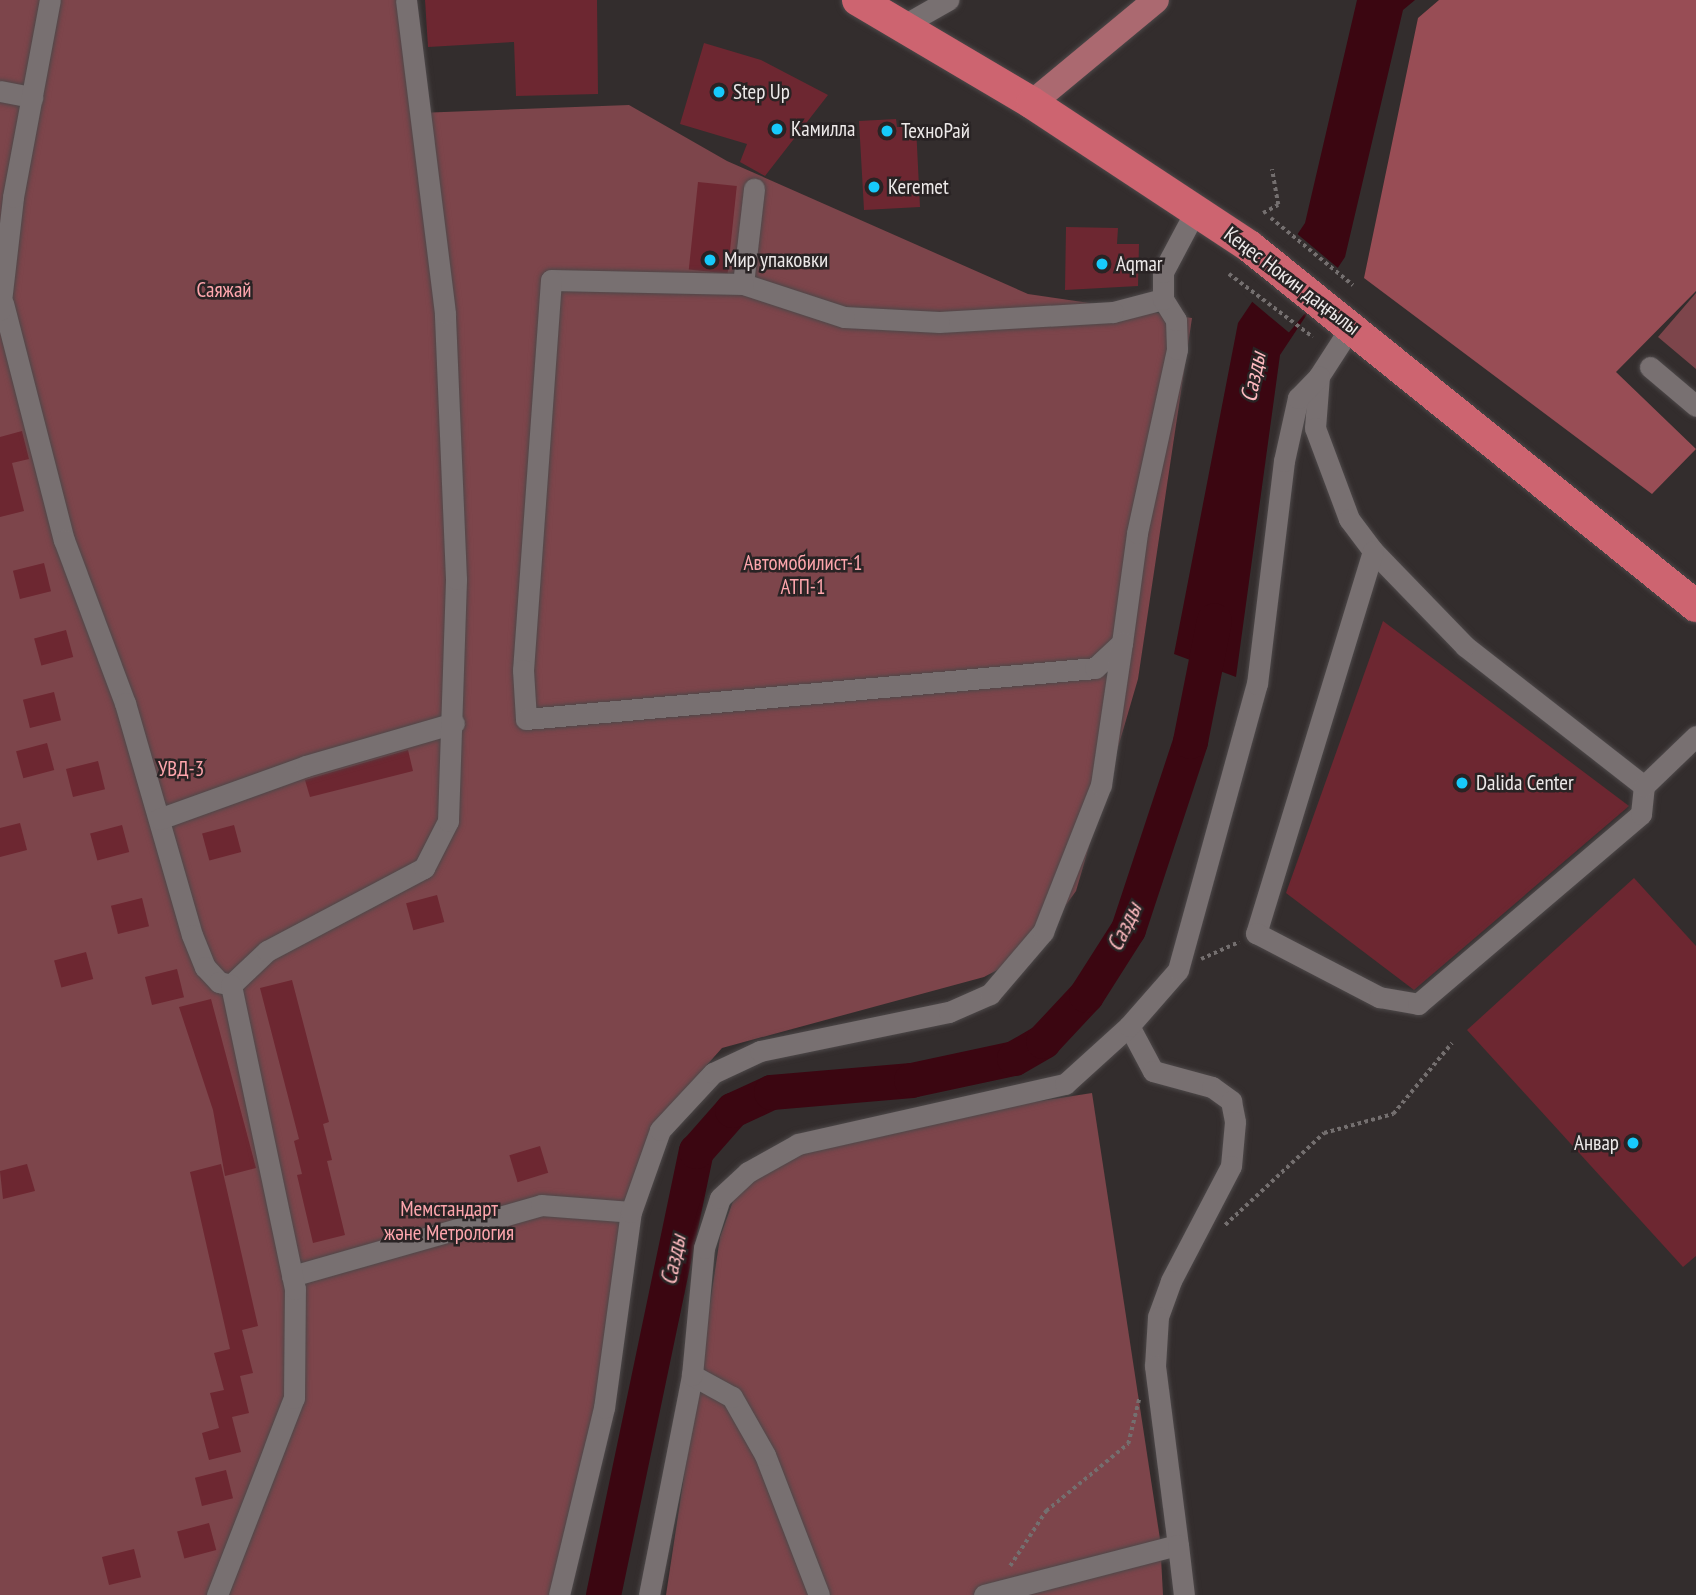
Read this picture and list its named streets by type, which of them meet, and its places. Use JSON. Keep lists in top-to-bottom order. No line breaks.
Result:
{"streets":{"highway":["Кеңес Нокин даңғылы"]},"water":["Сазды"],"parks":["Саяжай","Автомобилист-1 АТП-1","УВД-3","Мемстандарт және Метрология"],"places":["Step Up","Камилла","ТехноРай","Keremet","Мир упаковки","Aqmar","Dalida Center","Анвар"]}
